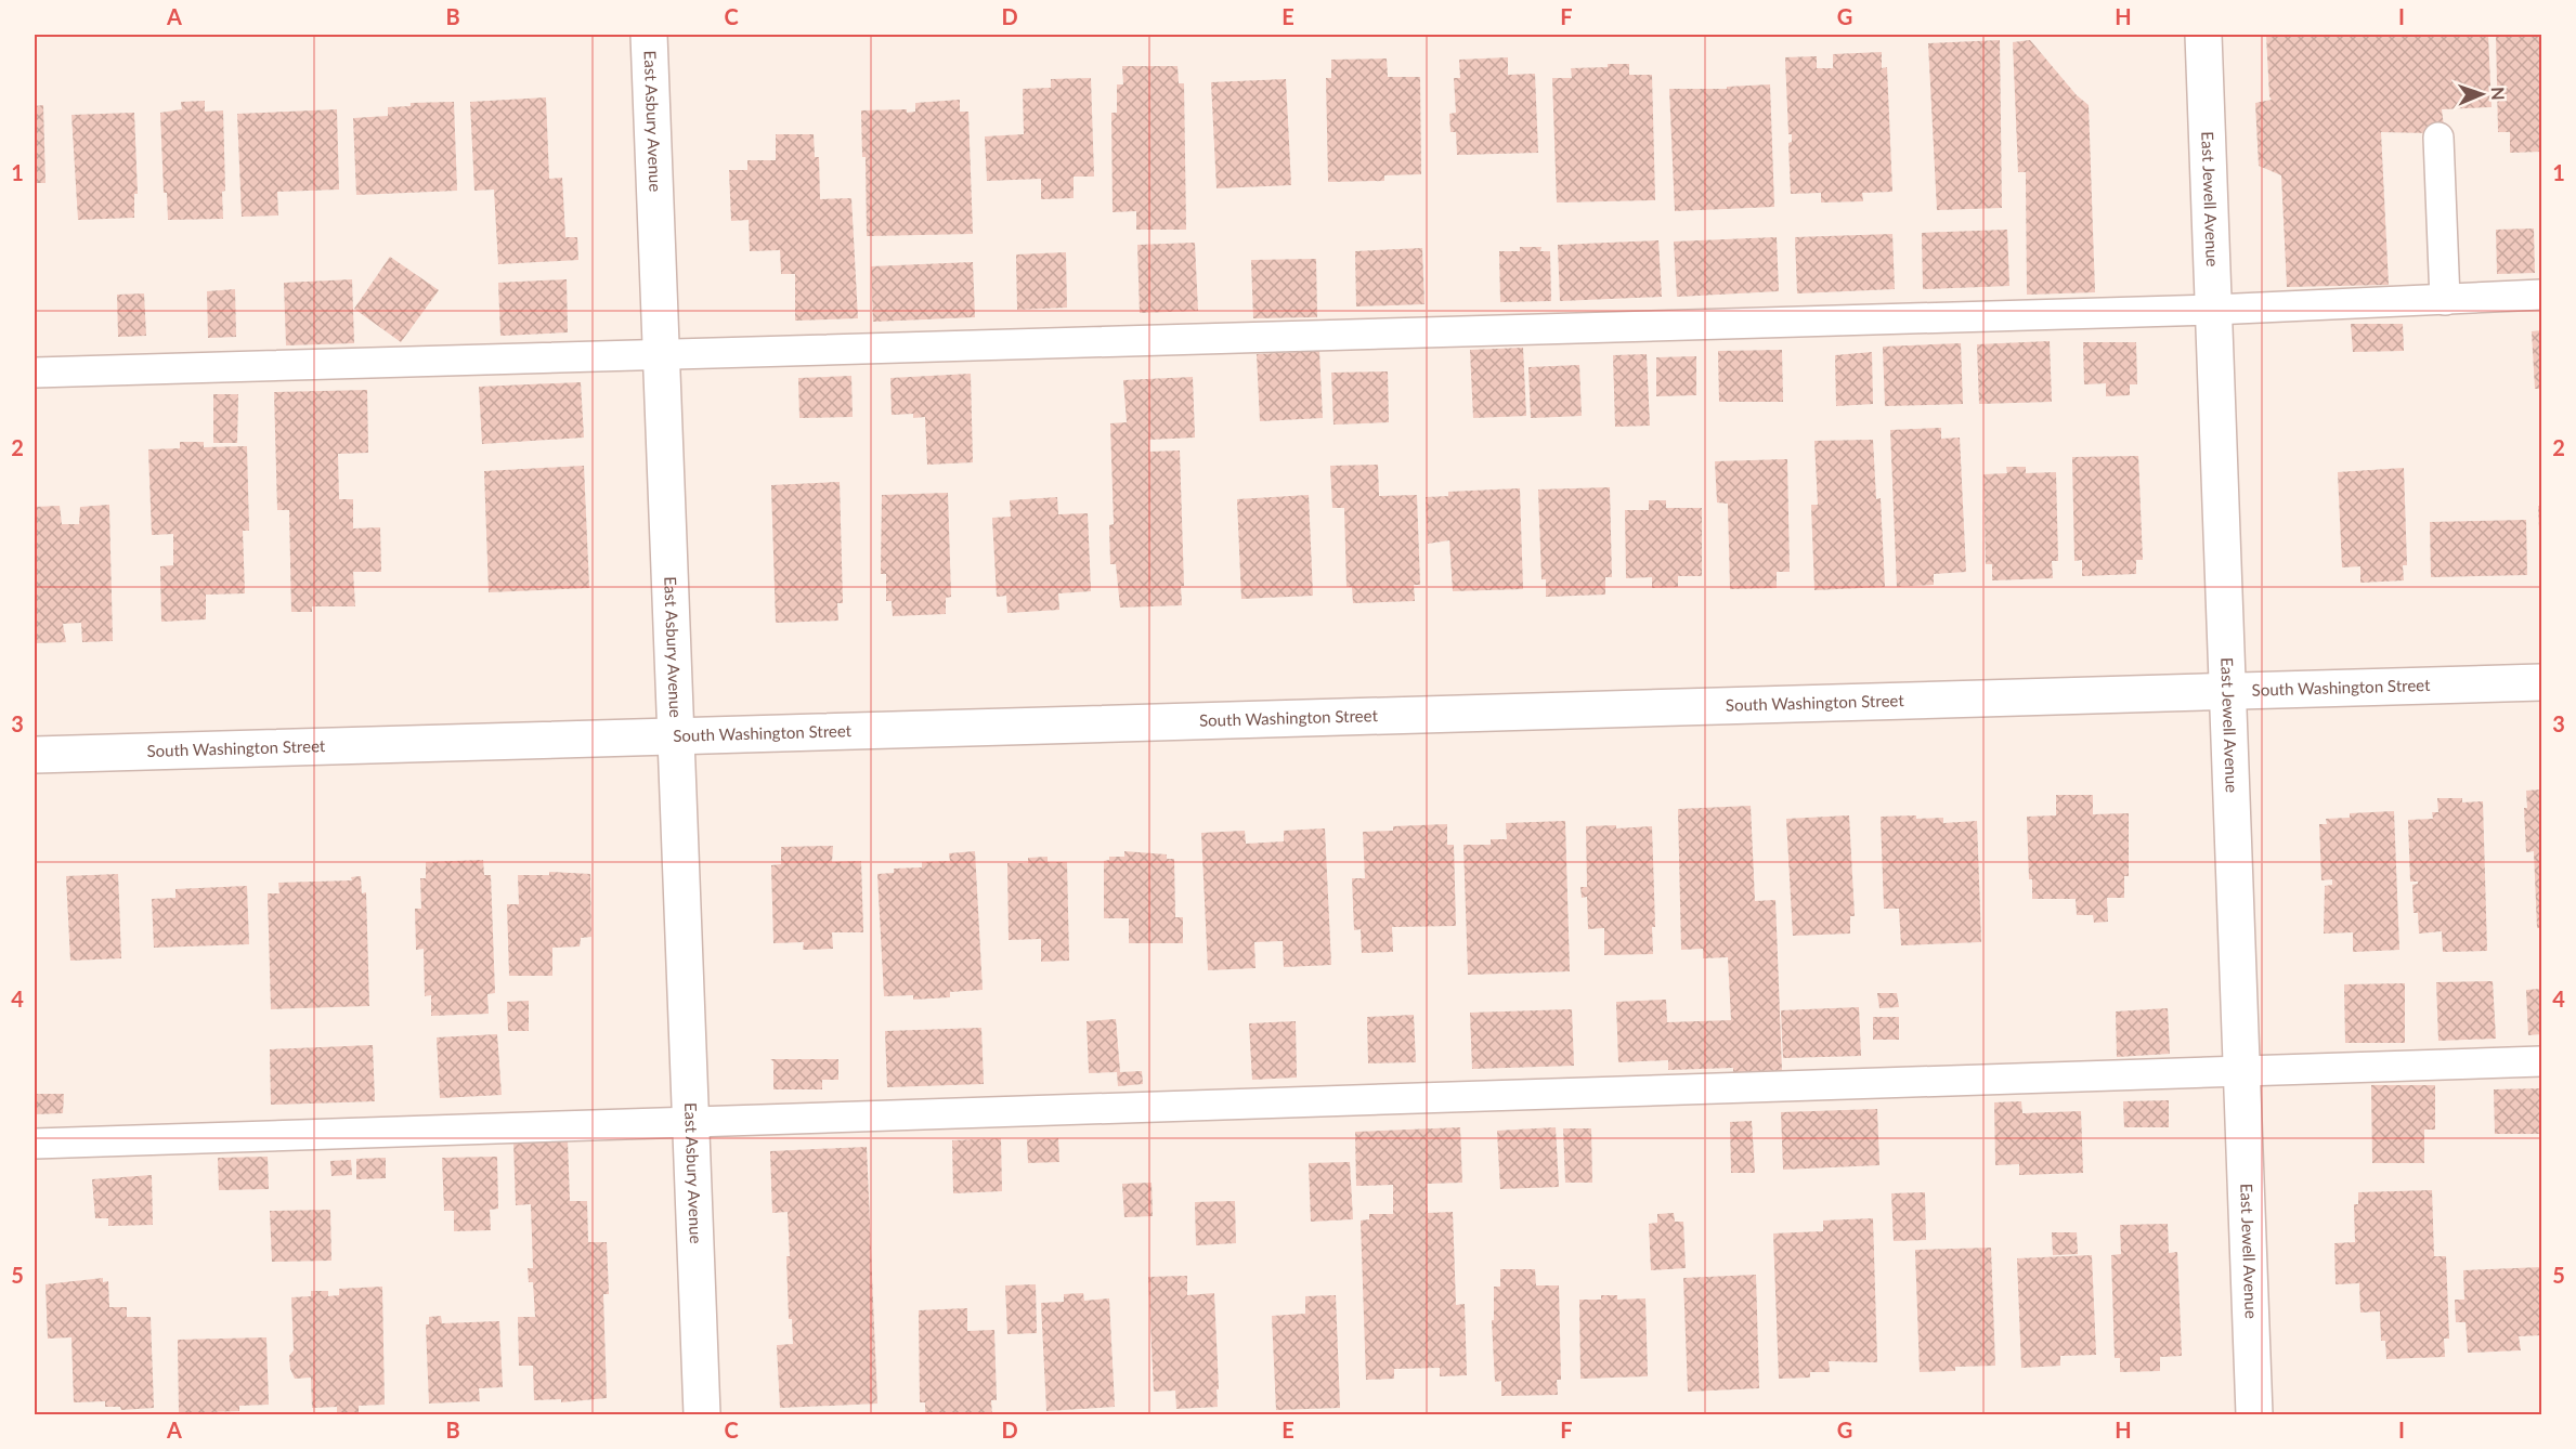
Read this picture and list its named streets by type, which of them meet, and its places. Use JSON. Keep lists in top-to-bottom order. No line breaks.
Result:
{"streets":{"street":["East Asbury Avenue","East Jewell Avenue","South Washington Street"]},"crossings":[["East Asbury Avenue","South Washington Street"],["East Jewell Avenue","South Washington Street"]],"north":"right","grid":{"columns":["A","B","C","D","E","F","G","H","I"],"rows":["1","2","3","4","5"]}}
